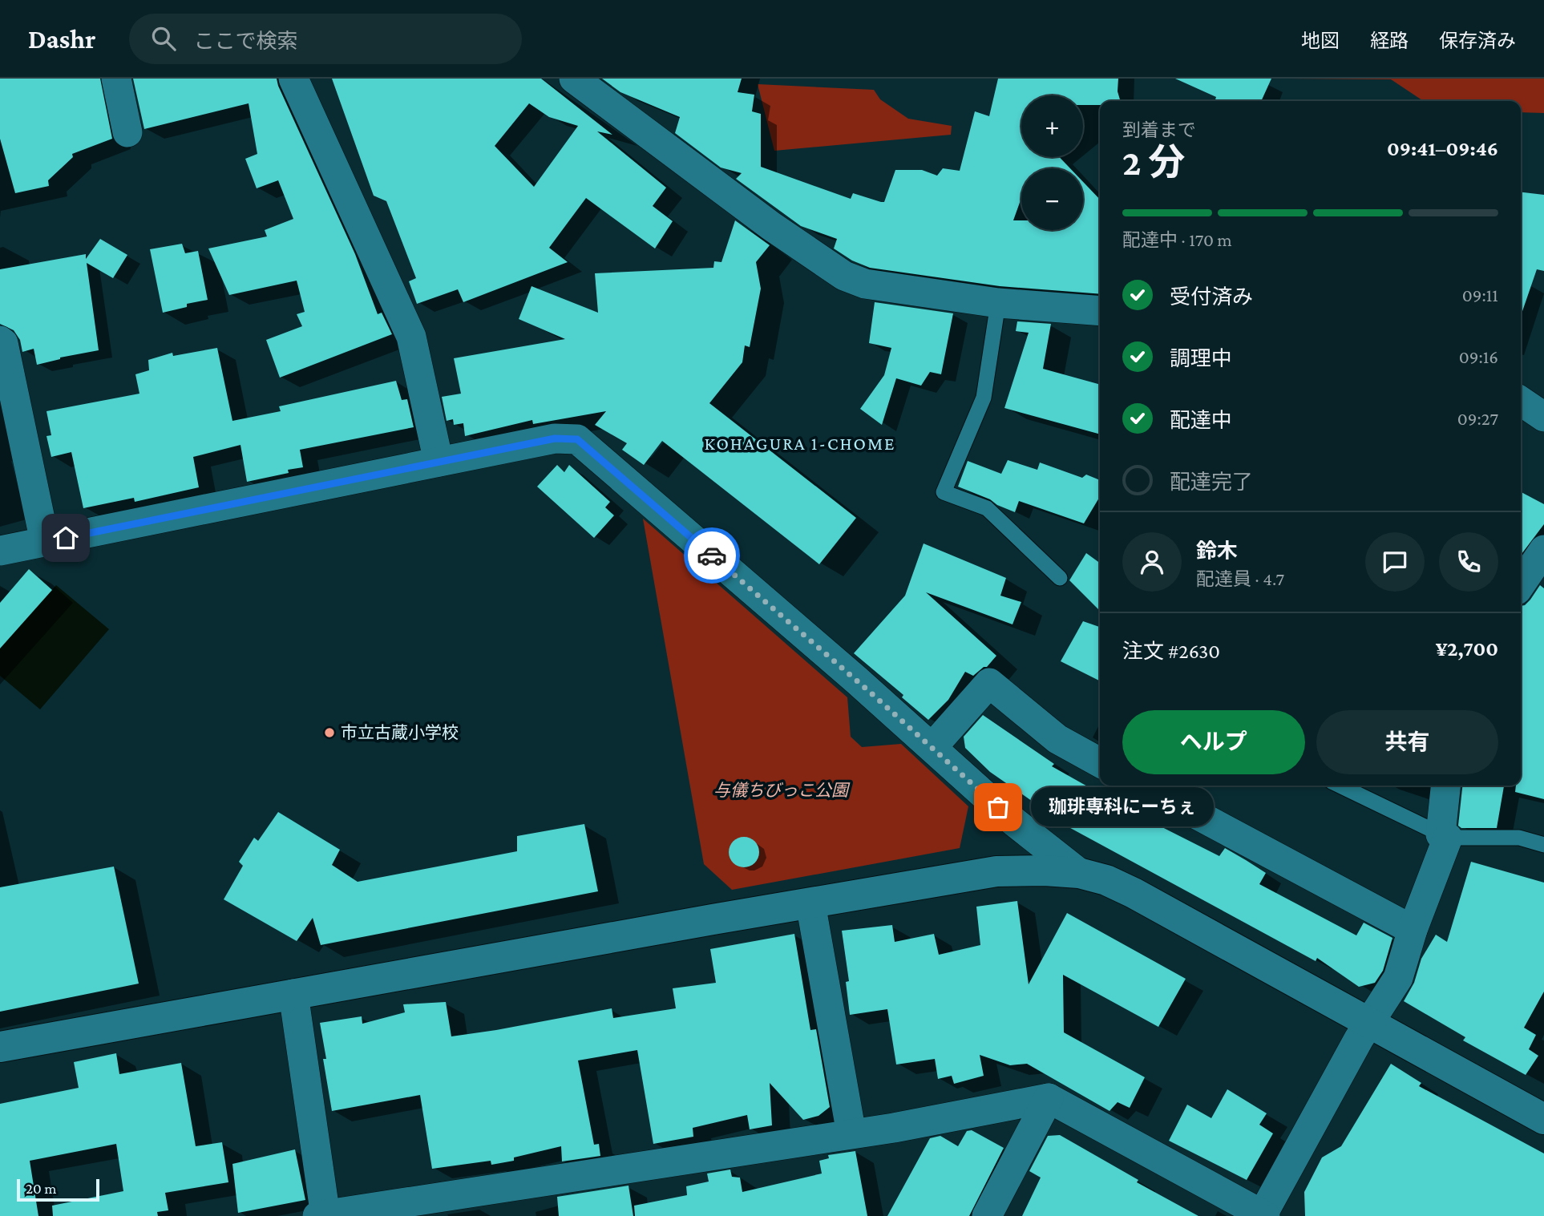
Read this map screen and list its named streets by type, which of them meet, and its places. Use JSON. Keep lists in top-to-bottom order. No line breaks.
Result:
{"districts":["KOHAGURA 1-CHOME"],"parks":["与儀ちびっこ公園"],"places":["市立古蔵小学校","珈琲専科にーちぇ"],"scale_bar":"20 m","page":{"header":"Dashr","search":"ここで検索","nav":["地図","経路","保存済み"],"map_buttons":["+","−"],"heading":["2 分","到着まで","09:41–09:46"],"panel":["鈴木","配達員 · 4.7","注文 #2630","¥2,700"],"bar":"配達中 · 170 m","list":[["受付済み","09:11"],["調理中","09:16"],["配達中","09:27"],"配達完了"],"buttons":["ヘルプ","共有"],"bubble":"珈琲専科にーちぇ","scale":"20 m"}}
